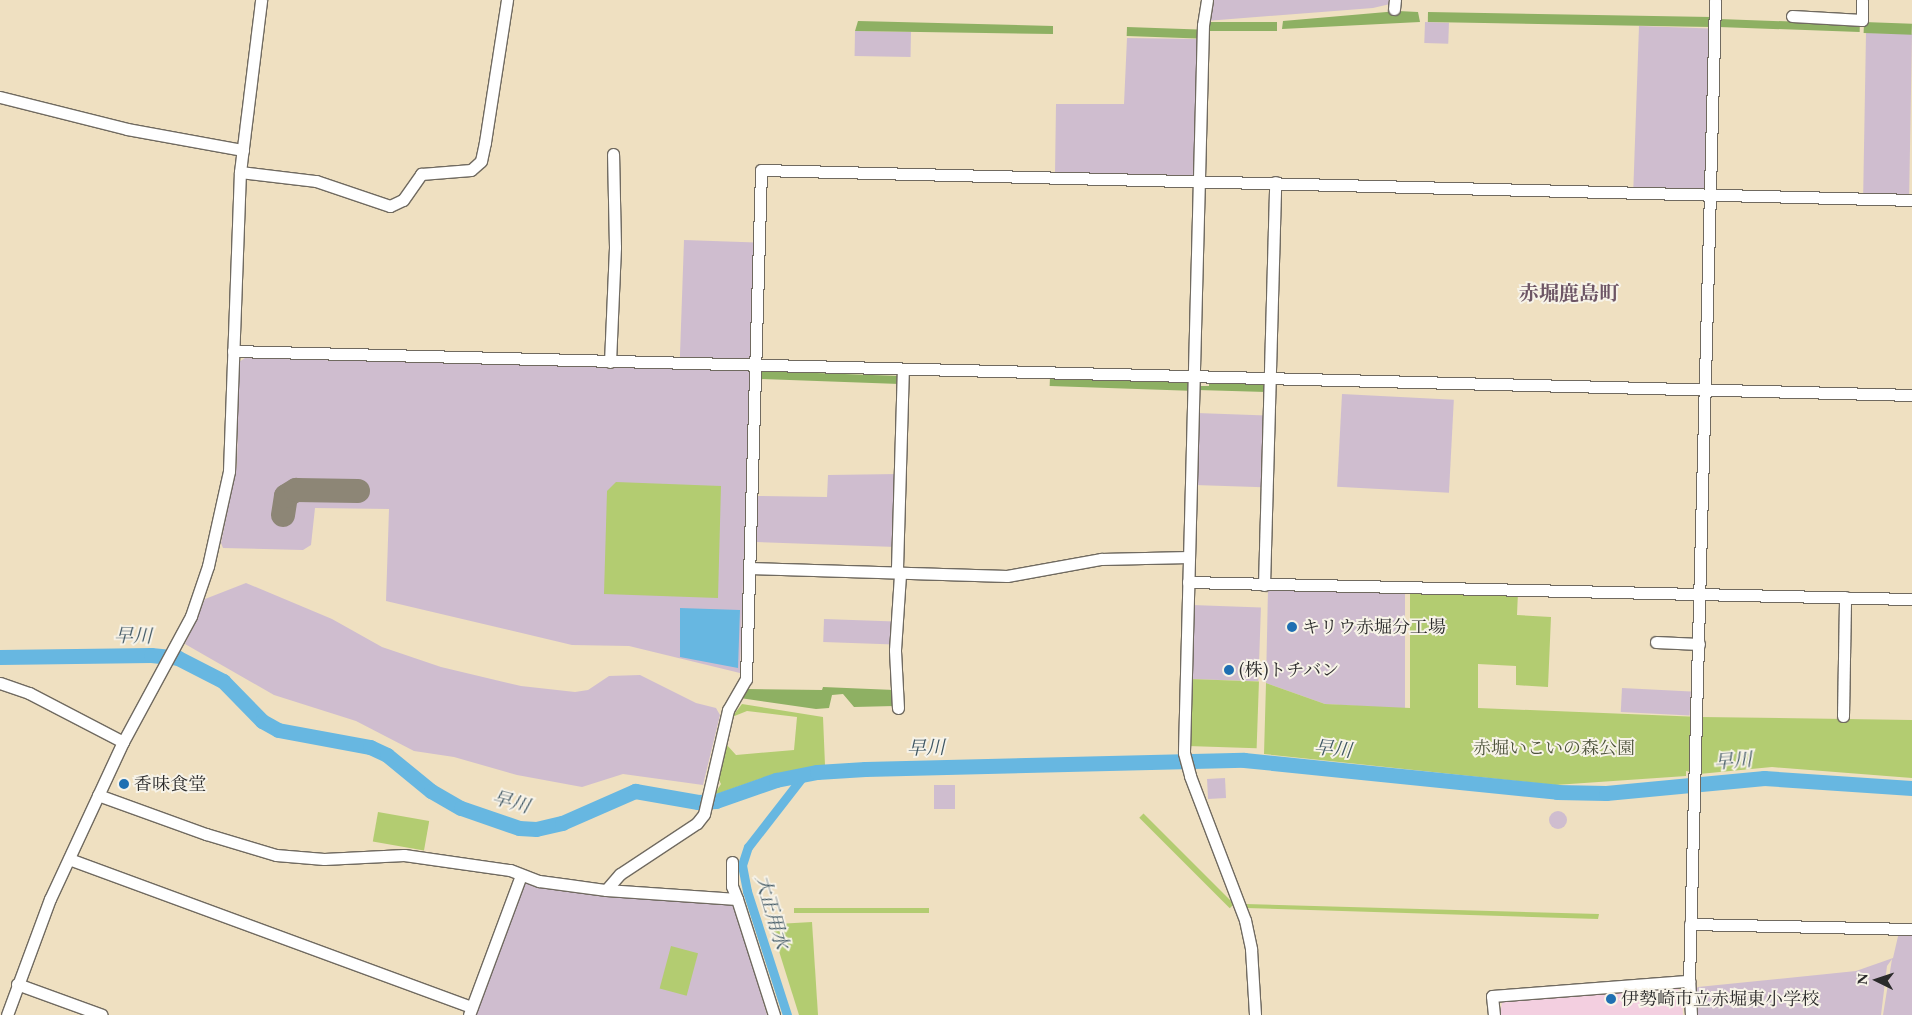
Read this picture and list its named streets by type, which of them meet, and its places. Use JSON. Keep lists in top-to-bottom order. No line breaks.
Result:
{"districts":["赤堀鹿島町"],"water":["早川","大正用水"],"parks":["赤堀いこいの森公園"],"places":["キリウ赤堀分工場","(株)トチバン","香味食堂","伊勢崎市立赤堀東小学校"],"north":"left"}
